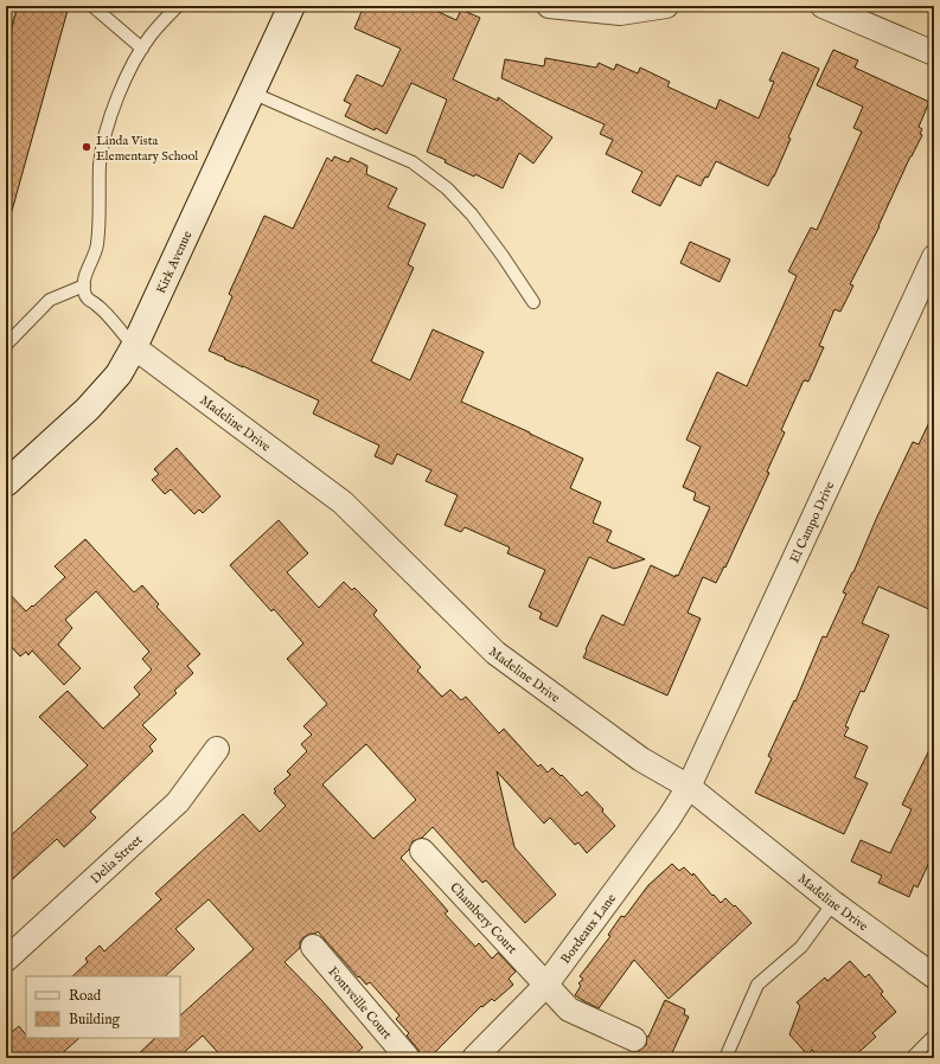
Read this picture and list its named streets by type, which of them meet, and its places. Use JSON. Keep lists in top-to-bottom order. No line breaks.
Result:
{"streets":{"street":["Kirk Avenue","Madeline Drive","El Campo Drive","Delia Street","Chambery Court","Bordeaux Lane","Fontveille Court"]},"crossings":[["Kirk Avenue","Madeline Drive"],["Madeline Drive","El Campo Drive"],["Madeline Drive","Bordeaux Lane"],["El Campo Drive","Bordeaux Lane"],["Chambery Court","Bordeaux Lane"]],"places":["Linda Vista Elementary School"],"legend":["Road","Building"]}
